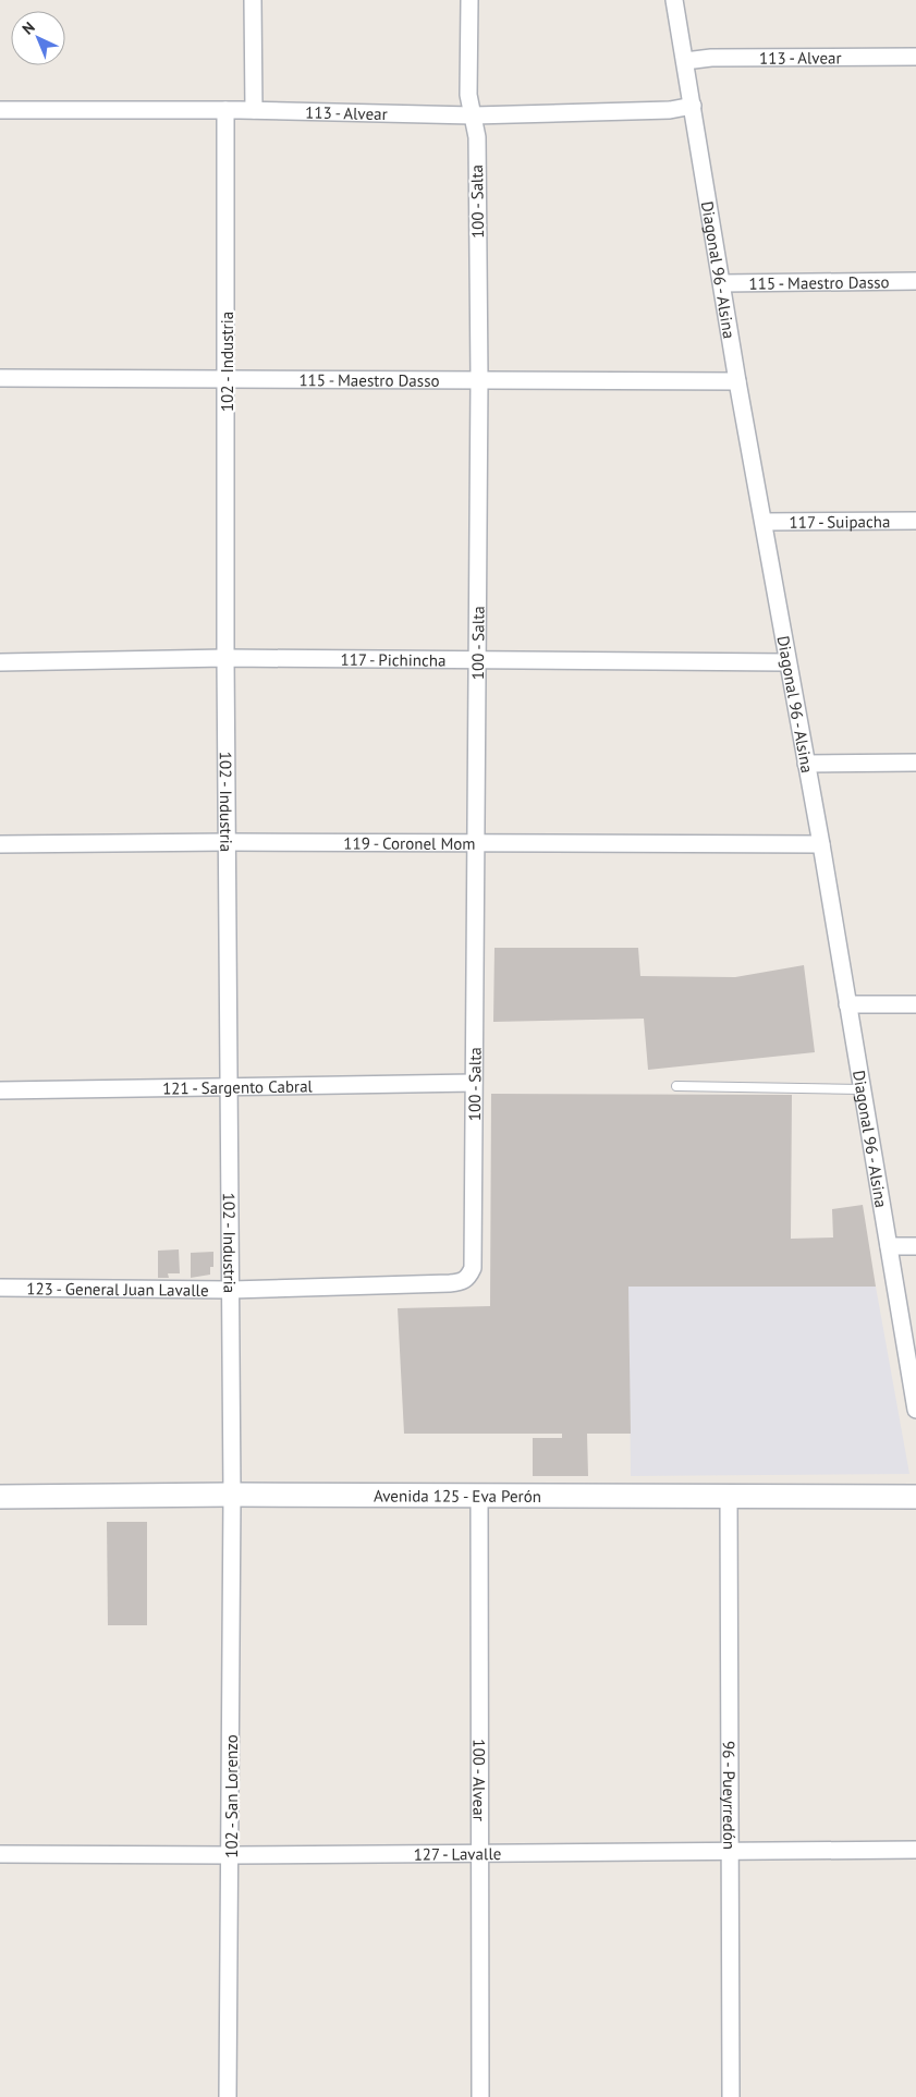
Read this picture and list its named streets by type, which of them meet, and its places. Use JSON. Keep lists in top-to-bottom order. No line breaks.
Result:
{"streets":{"main road":["Avenida 125 - Eva Perón"],"street":["113 - Alvear","100 - Salta","Diagonal 96 - Alsina","115 - Maestro Dasso","102 - Industria","117 - Suipacha","117 - Pichincha","119 - Coronel Mom","121 - Sargento Cabral","123 - General Juan Lavalle","100 - Alvear","102 - San Lorenzo","96 - Pueyrredón","127 - Lavalle"]},"crossings":[["113 - Alvear","100 - Salta"],["113 - Alvear","Diagonal 96 - Alsina"],["113 - Alvear","102 - Industria"],["100 - Salta","115 - Maestro Dasso"],["100 - Salta","117 - Pichincha"],["100 - Salta","119 - Coronel Mom"],["100 - Salta","121 - Sargento Cabral"],["100 - Salta","123 - General Juan Lavalle"],["Diagonal 96 - Alsina","115 - Maestro Dasso"],["Diagonal 96 - Alsina","117 - Suipacha"],["Diagonal 96 - Alsina","117 - Pichincha"],["Diagonal 96 - Alsina","119 - Coronel Mom"],["115 - Maestro Dasso","102 - Industria"],["102 - Industria","117 - Pichincha"],["102 - Industria","119 - Coronel Mom"],["102 - Industria","121 - Sargento Cabral"],["102 - Industria","123 - General Juan Lavalle"],["102 - Industria","Avenida 125 - Eva Perón"],["102 - Industria","102 - San Lorenzo"],["Avenida 125 - Eva Perón","100 - Alvear"],["Avenida 125 - Eva Perón","102 - San Lorenzo"],["Avenida 125 - Eva Perón","96 - Pueyrredón"],["100 - Alvear","127 - Lavalle"],["102 - San Lorenzo","127 - Lavalle"],["96 - Pueyrredón","127 - Lavalle"]],"north":"top left"}
